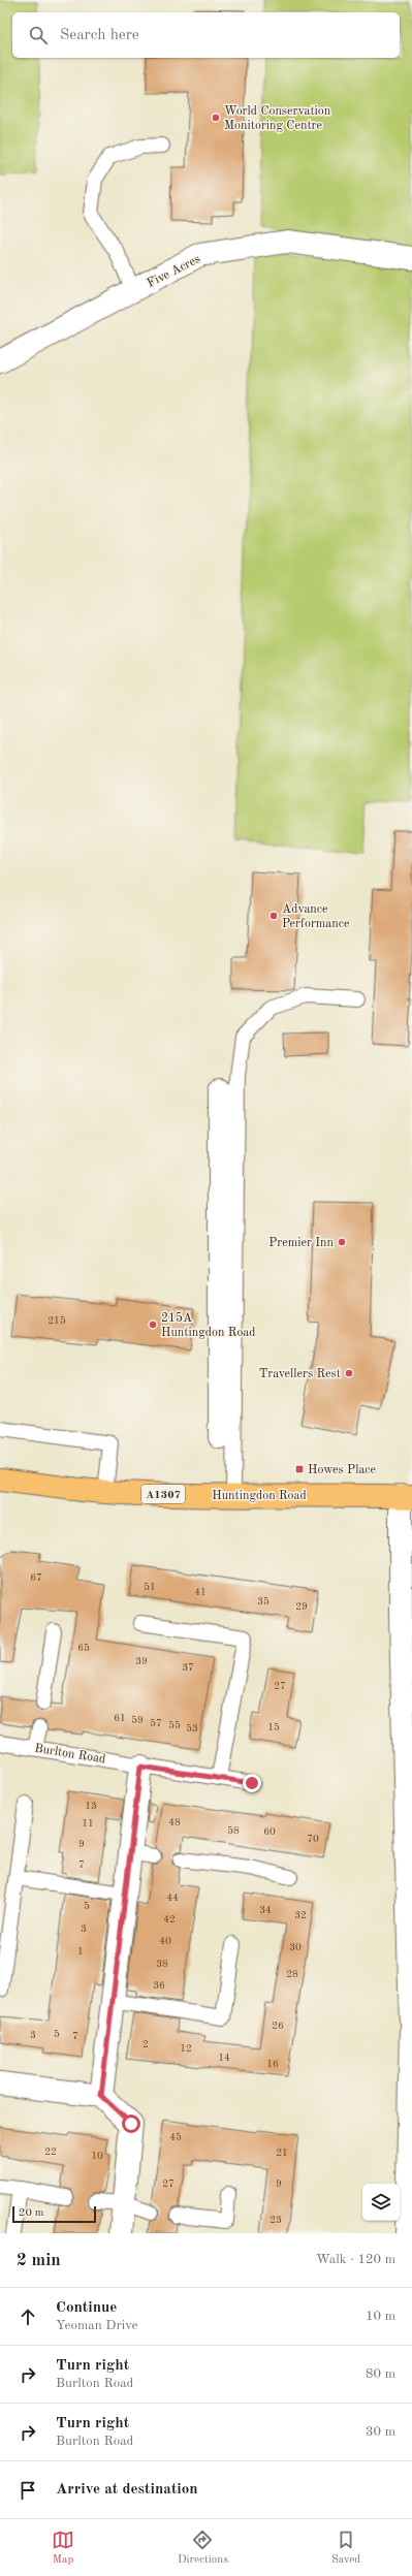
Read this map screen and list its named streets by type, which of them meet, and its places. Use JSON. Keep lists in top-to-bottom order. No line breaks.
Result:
{"streets":{"main road":["A1307","Huntingdon Road"],"street":["Five Acres"],"lane":["Burlton Road"]},"places":{"other":["World Conservation Monitoring Centre","Advance Performance","Premier Inn","215A Huntingdon Road","Travellers Rest"],"transit":["Howes Place"]},"house_numbers":["215","67","51","41","35","29","65","39","37","27","61","59","57","55","15","53","13","48","11","58","60","70","9","7","44","5","34","32","42","3","40","30","1","38","28","36","26","5","3","7","2","12","14","16","45","22","21","10","27","9","23"],"scale_bar":"20 m","page":{"search":"Search here","scale":"20 m","heading":["2 min","Walk · 120 m"],"list":[["Continue","Yeoman Drive","10 m"],["Turn right","Burlton Road","80 m"],["Turn right","Burlton Road","30 m"],"Arrive at destination"],"nav":["Map","Directions","Saved"]}}
